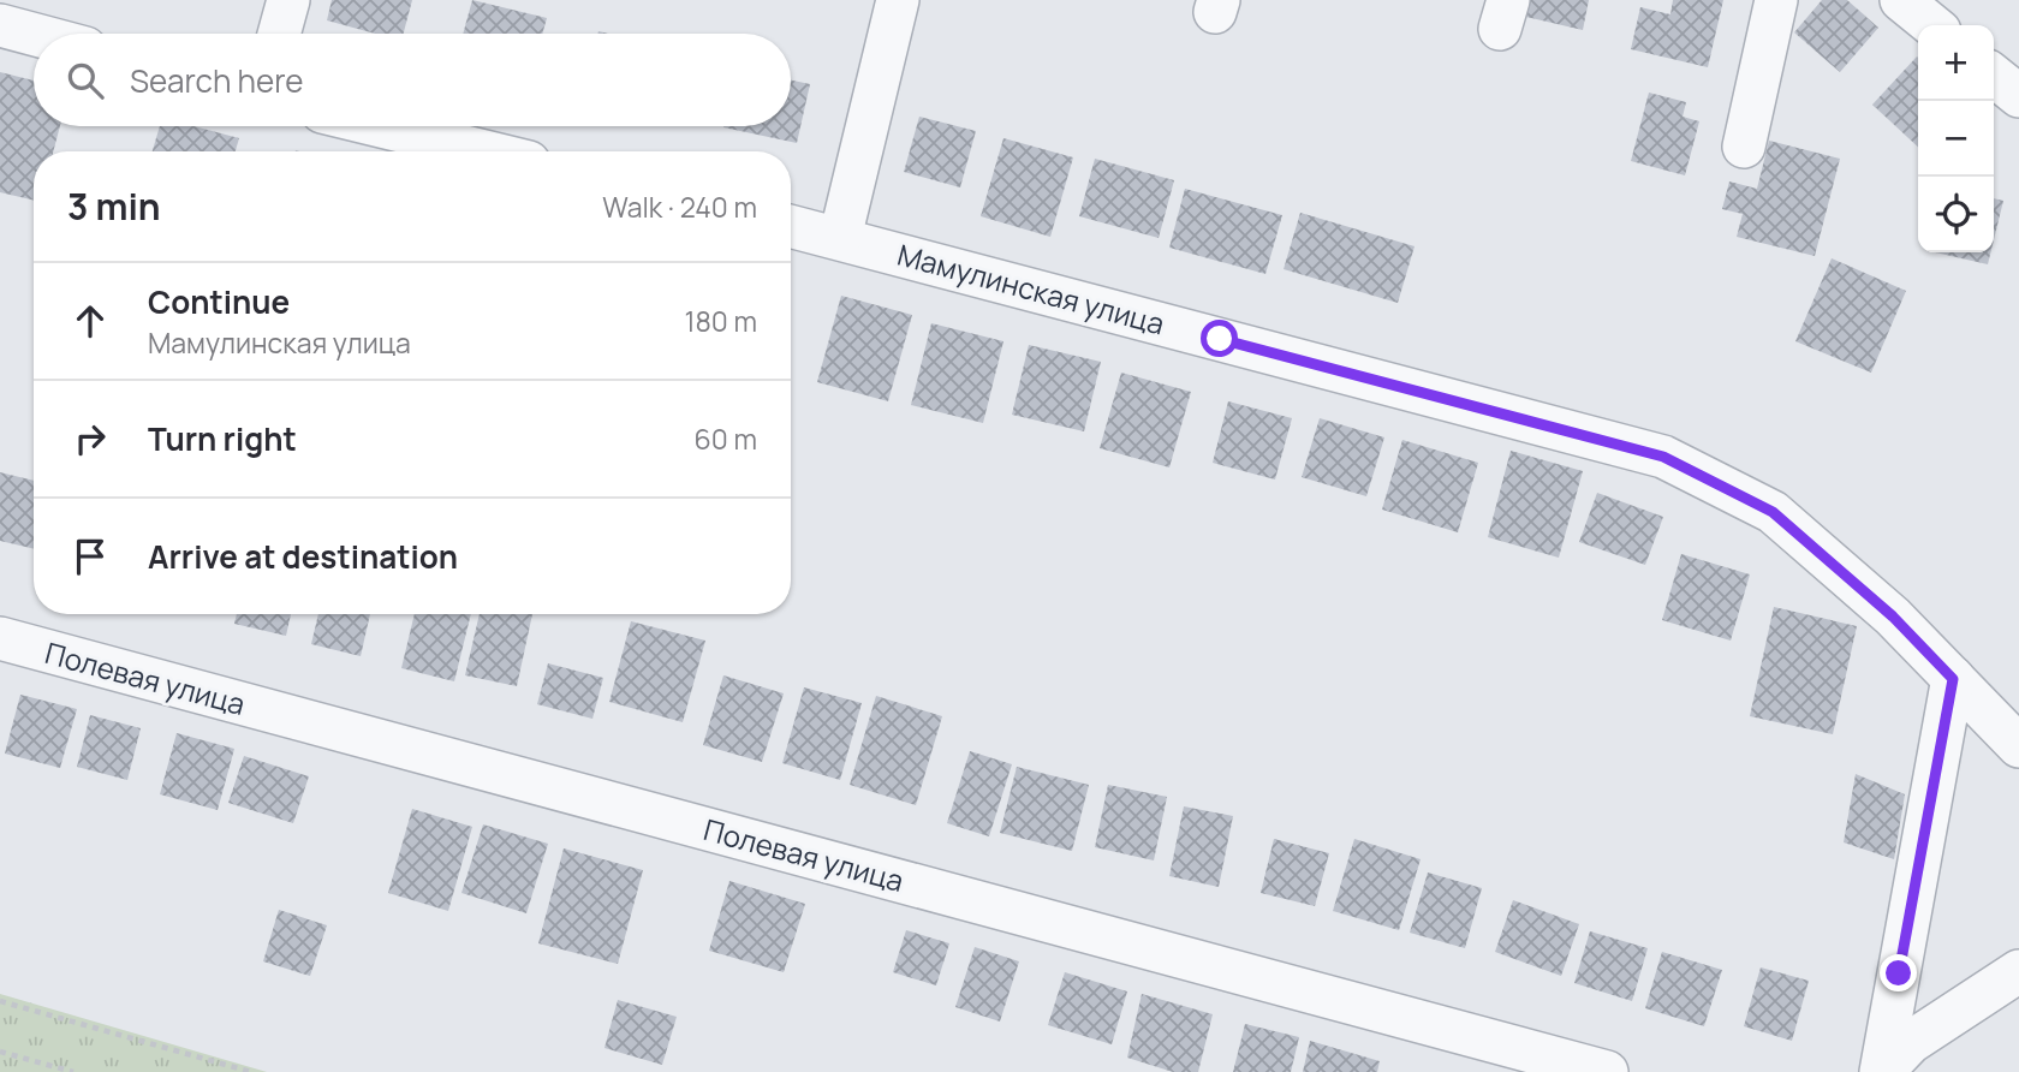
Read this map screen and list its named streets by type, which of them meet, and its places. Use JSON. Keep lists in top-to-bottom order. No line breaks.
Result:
{"streets":{"street":["Мамулинская улица","Полевая улица"]},"page":{"map_buttons":["+","−"],"search":"Search here","heading":["3 min","Walk · 240 m"],"list":[["Continue","Мамулинская улица","180 m"],["Turn right","60 m"],"Arrive at destination"]}}
